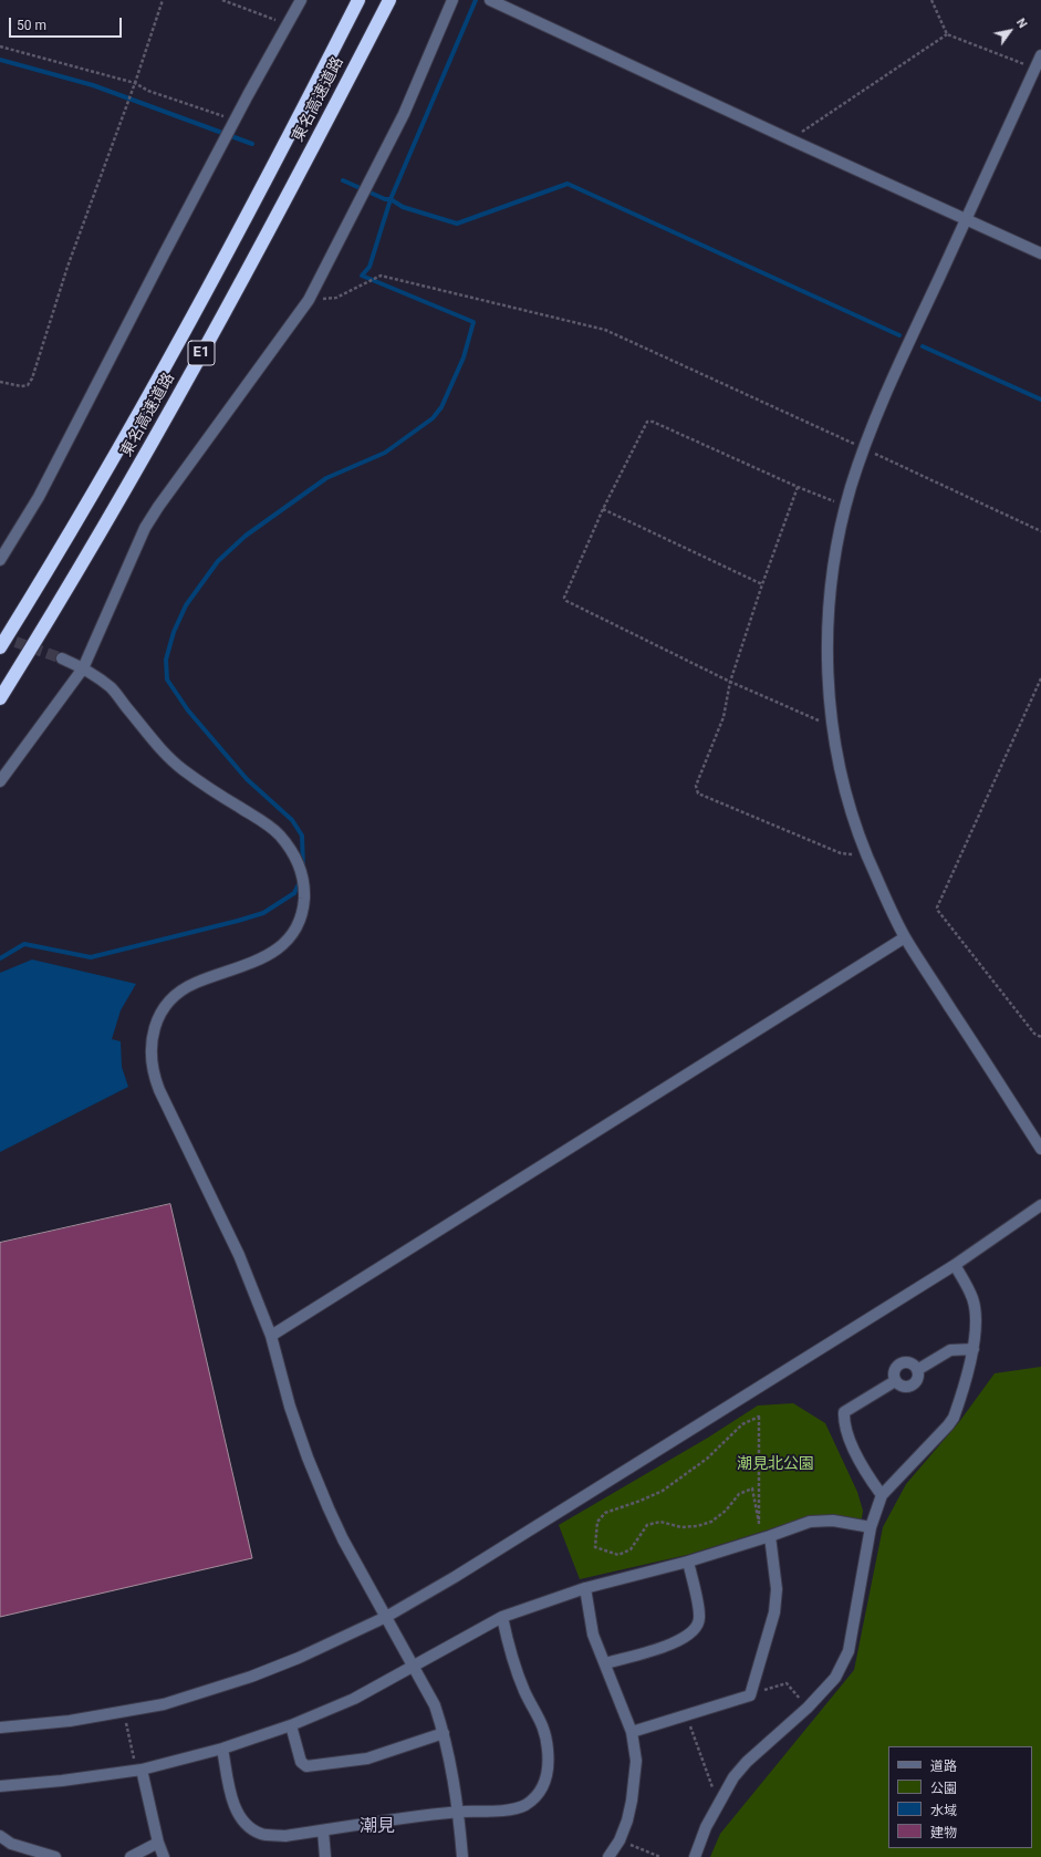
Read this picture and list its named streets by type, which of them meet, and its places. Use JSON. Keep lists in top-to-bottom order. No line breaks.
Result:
{"streets":{"highway":["東名高速道路","E1"]},"districts":["潮見"],"parks":["潮見北公園"],"legend":["道路","公園","水域","建物"],"scale_bar":"50 m","north":"top right"}
